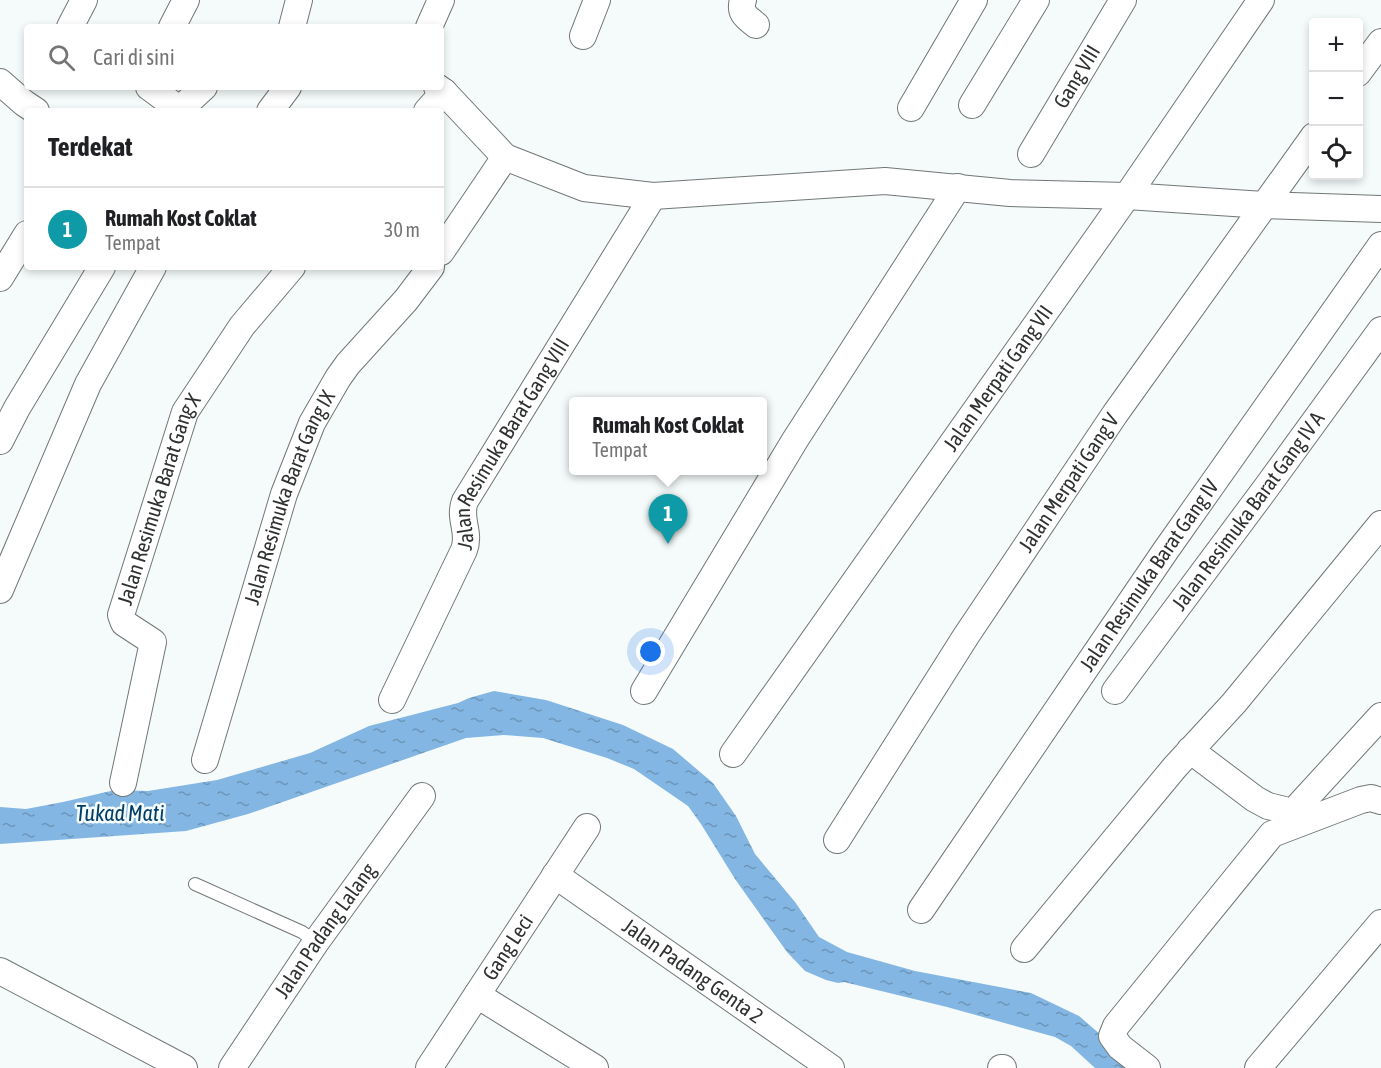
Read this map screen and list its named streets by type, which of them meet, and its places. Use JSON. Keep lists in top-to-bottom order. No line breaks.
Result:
{"streets":{"street":["Gang VIII","Jalan Merpati Gang VII","Jalan Resimuka Barat Gang VIII","Jalan Merpati Gang V","Jalan Resimuka Barat Gang IX","Jalan Resimuka Barat Gang X","Jalan Resimuka Barat Gang IV A","Jalan Resimuka Barat Gang IV","Jalan Padang Lalang","Gang Leci","Jalan Padang Genta 2"]},"crossings":[["Gang Leci","Jalan Padang Genta 2"]],"water":["Tukad Mati"],"page":{"map_buttons":["+","−"],"search":"Cari di sini","heading":"Terdekat","list":[{"mark":"1","name":"Rumah Kost Coklat","note":"Tempat","value":"30 m"}],"popup":["Rumah Kost Coklat","Tempat"],"pins":"1"}}
